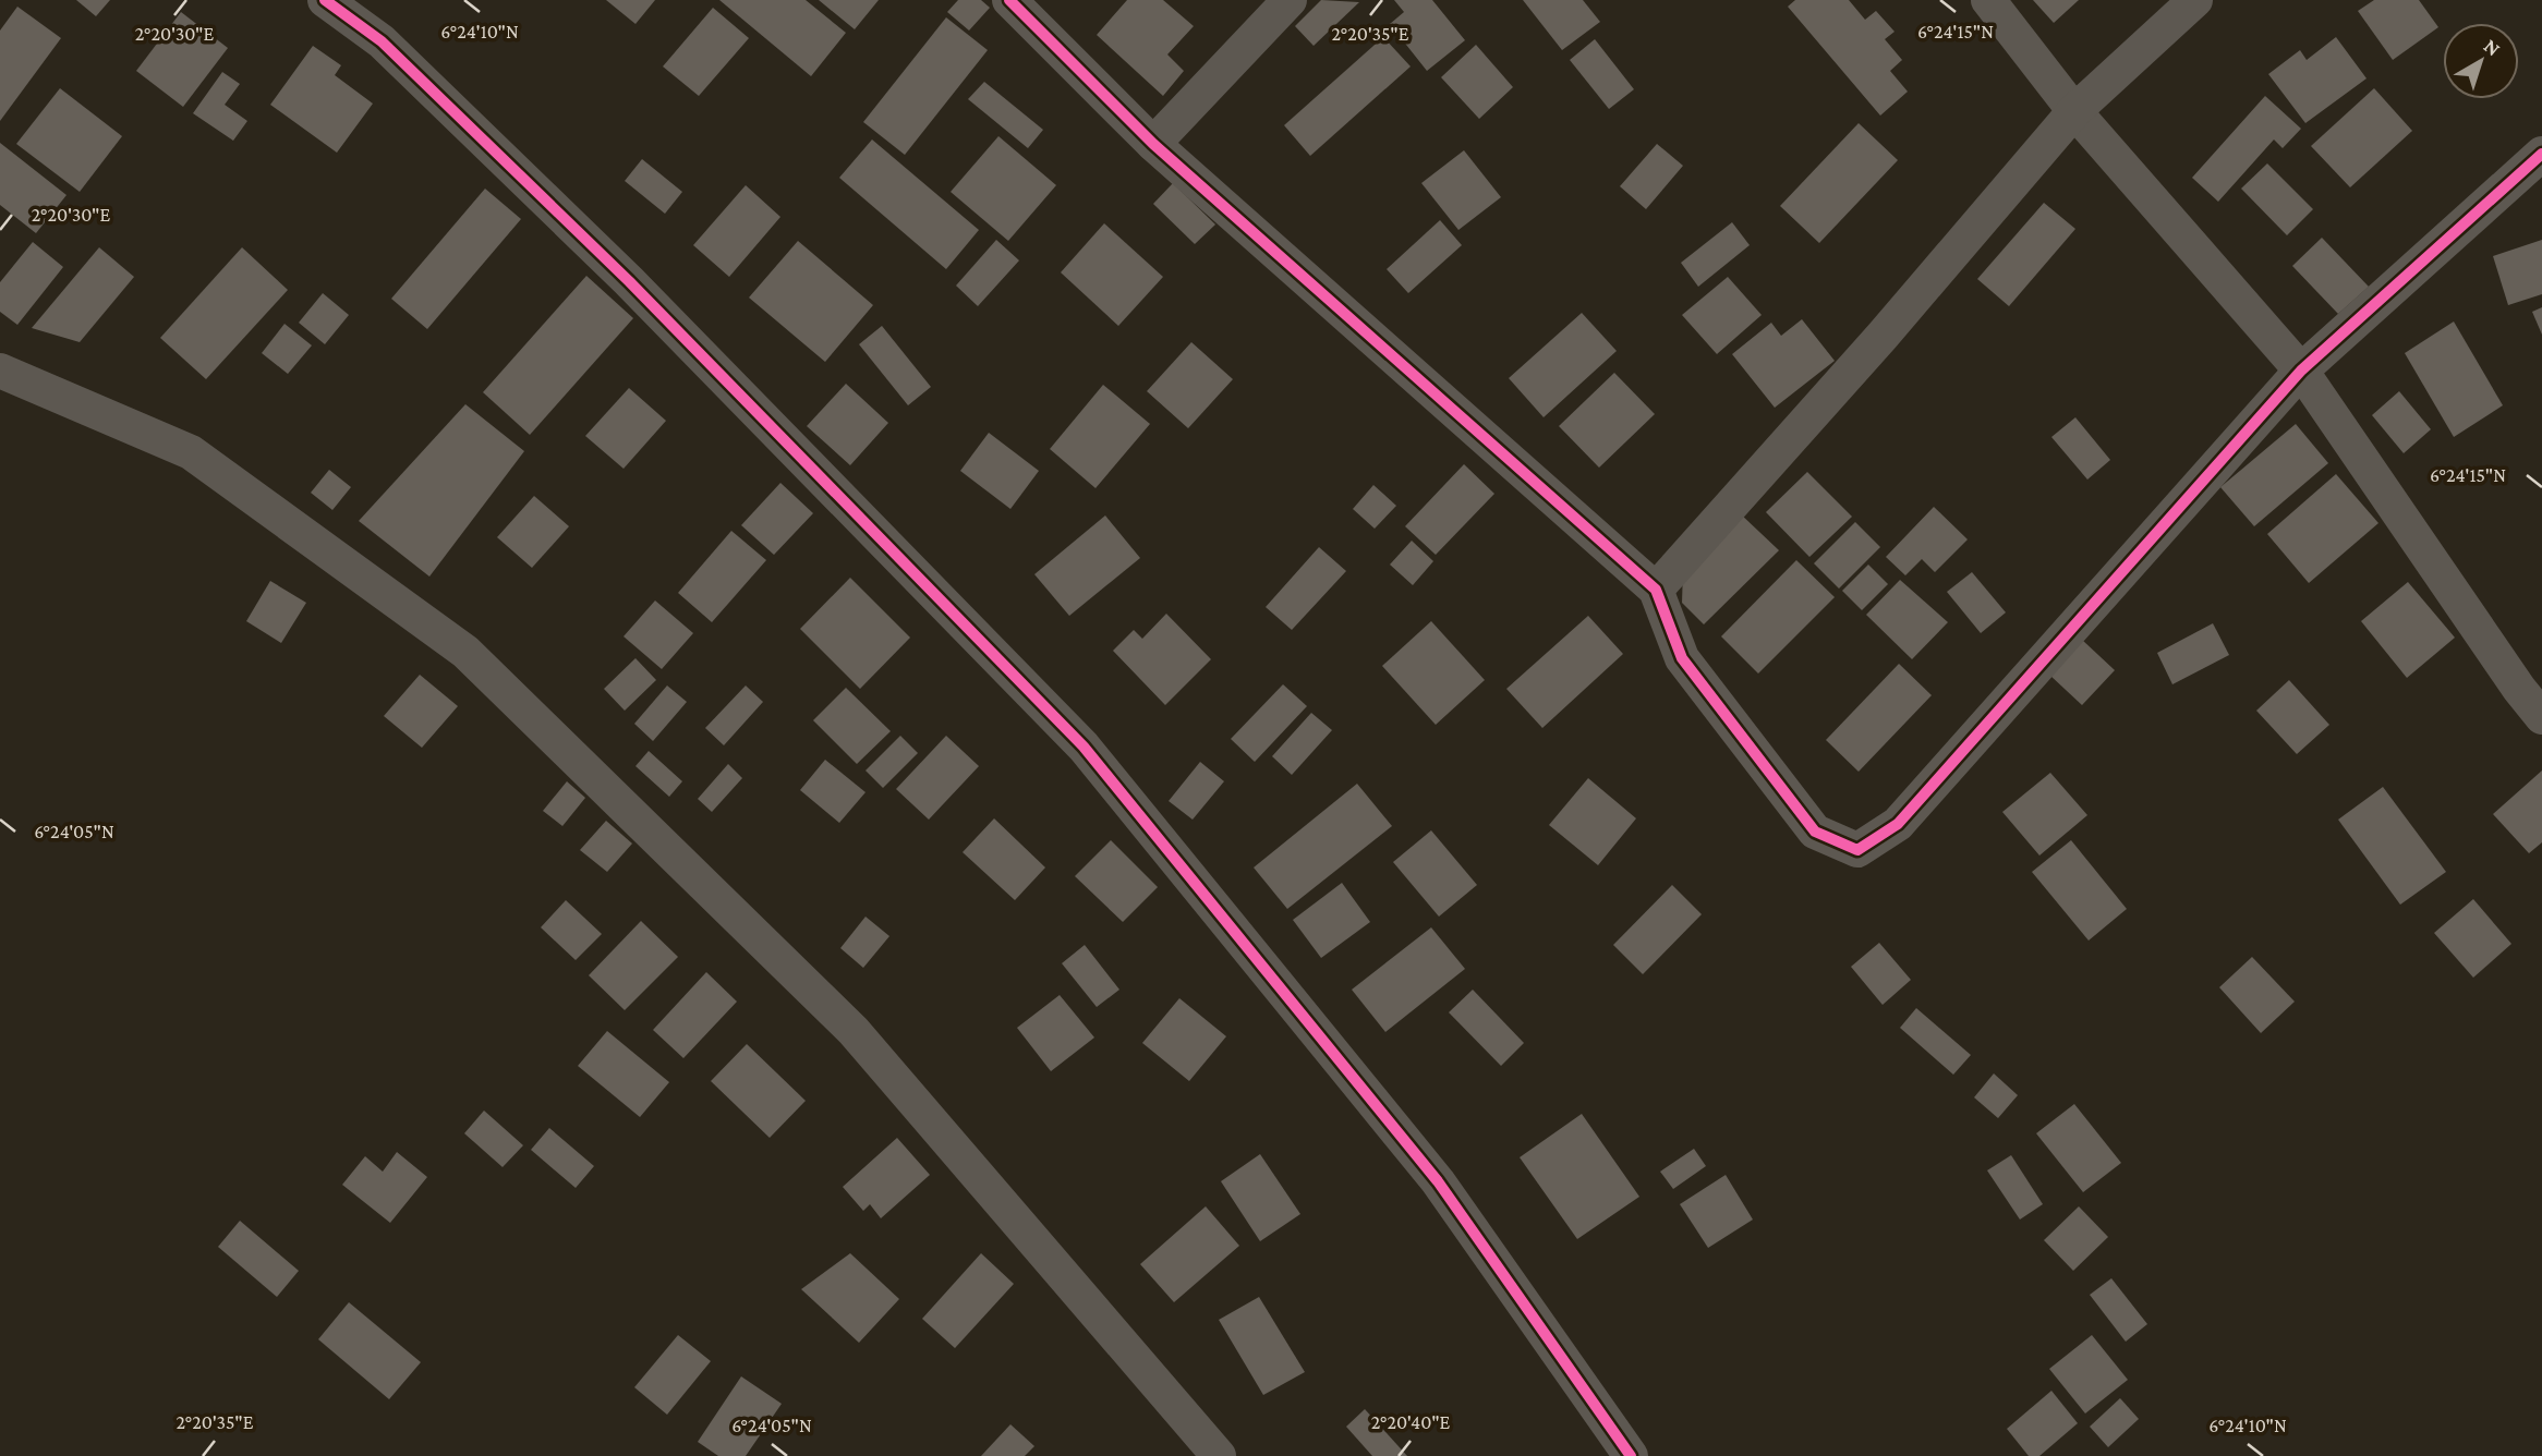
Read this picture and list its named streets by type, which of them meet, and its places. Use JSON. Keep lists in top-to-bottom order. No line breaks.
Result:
{"north":"top right","coordinates":["6°24'10\"N","6°24'15\"N","2°20'30\"E","2°20'35\"E","6°24'05\"N","2°20'40\"E"]}
